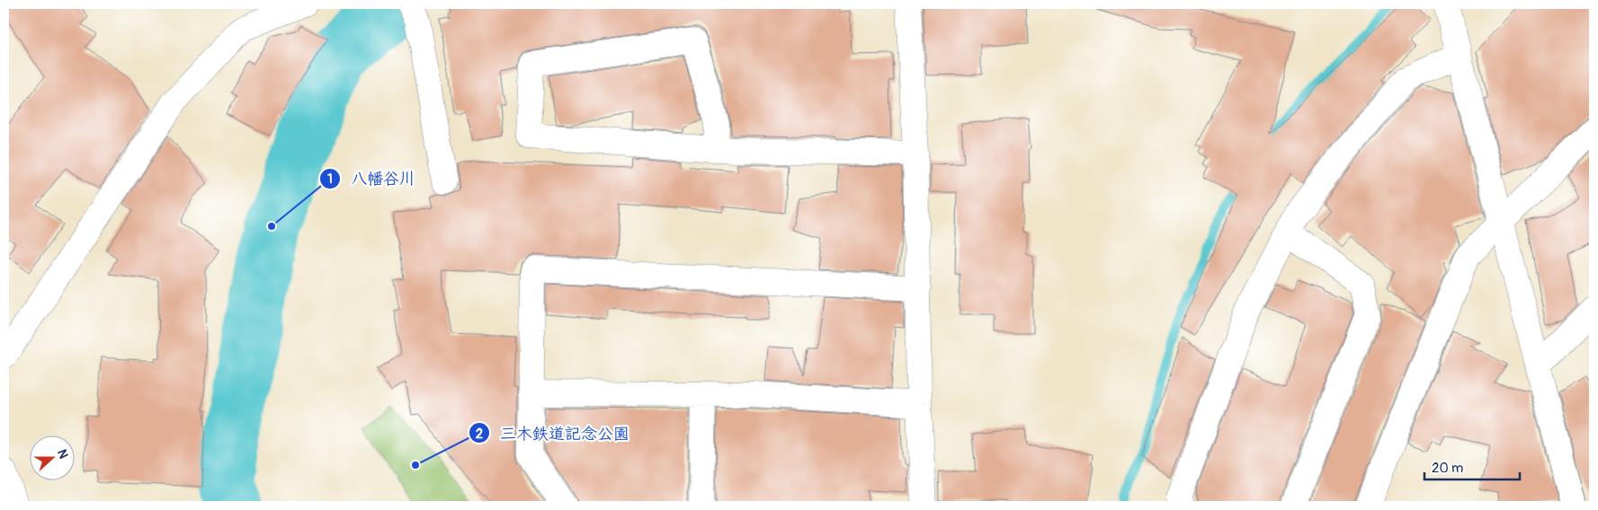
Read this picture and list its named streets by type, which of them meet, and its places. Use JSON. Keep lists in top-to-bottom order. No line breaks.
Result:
{"places":["八幡谷川","三木鉄道記念公園"],"scale_bar":"20 m","north":"right"}
